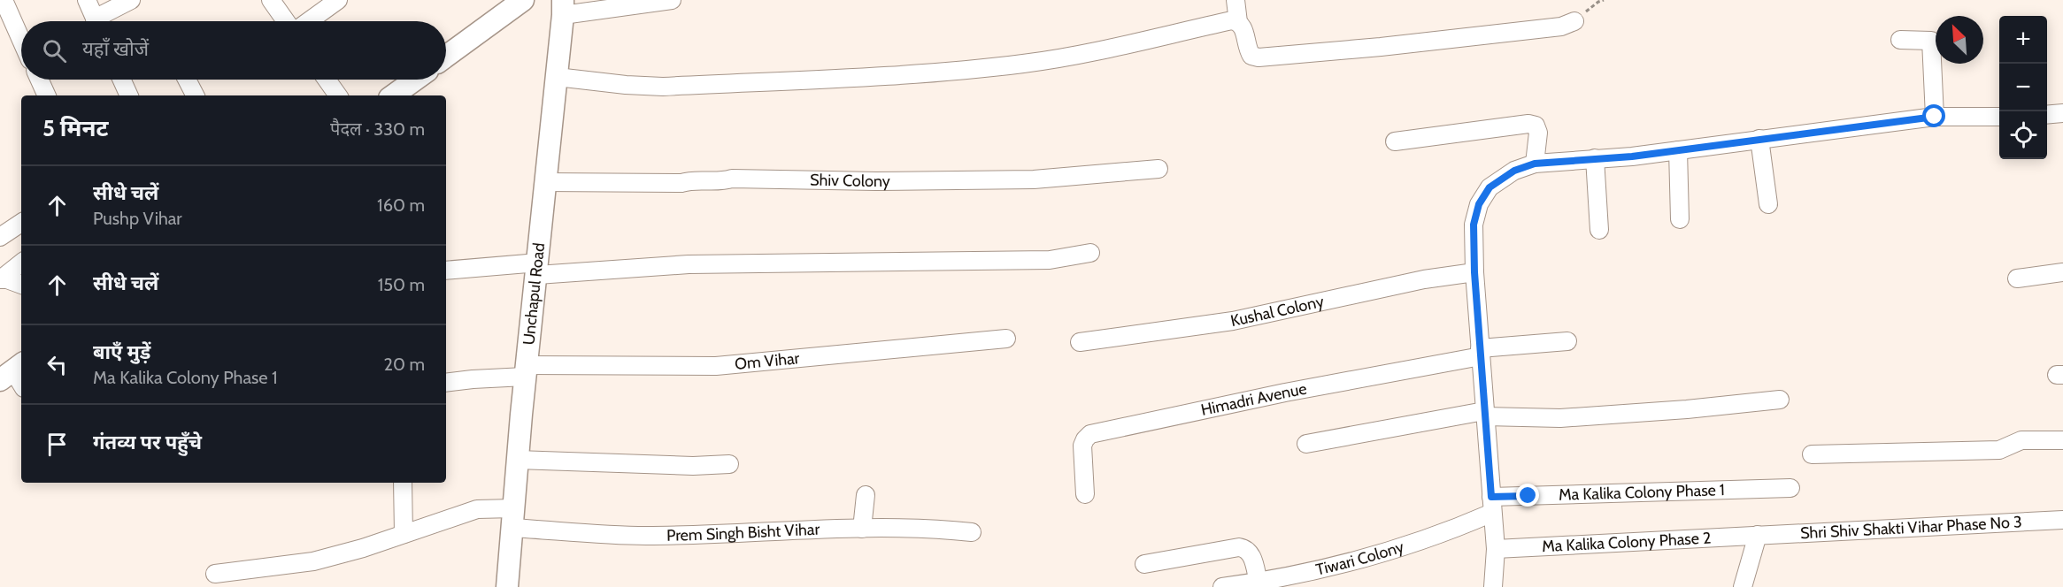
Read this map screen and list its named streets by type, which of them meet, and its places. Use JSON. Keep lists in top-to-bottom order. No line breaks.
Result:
{"streets":{"street":["Shiv Colony","Unchapul Road","Kushal Colony","Om Vihar","Himadri Avenue","Ma Kalika Colony Phase 1","Shri Shiv Shakti Vihar Phase No 3","Prem Singh Bisht Vihar","Ma Kalika Colony Phase 2","Tiwari Colony"]},"crossings":[["Shiv Colony","Unchapul Road"],["Unchapul Road","Om Vihar"],["Unchapul Road","Prem Singh Bisht Vihar"],["Ma Kalika Colony Phase 1","Tiwari Colony"],["Shri Shiv Shakti Vihar Phase No 3","Ma Kalika Colony Phase 2"]],"north":"top left","page":{"map_buttons":["+","−"],"search":"यहाँ खोजें","heading":["5 मिनट","पैदल · 330 m"],"list":[["सीधे चलें","Pushp Vihar","160 m"],["सीधे चलें","150 m"],["बाएँ मुड़ें","Ma Kalika Colony Phase 1","20 m"],"गंतव्य पर पहुँचे"]}}
